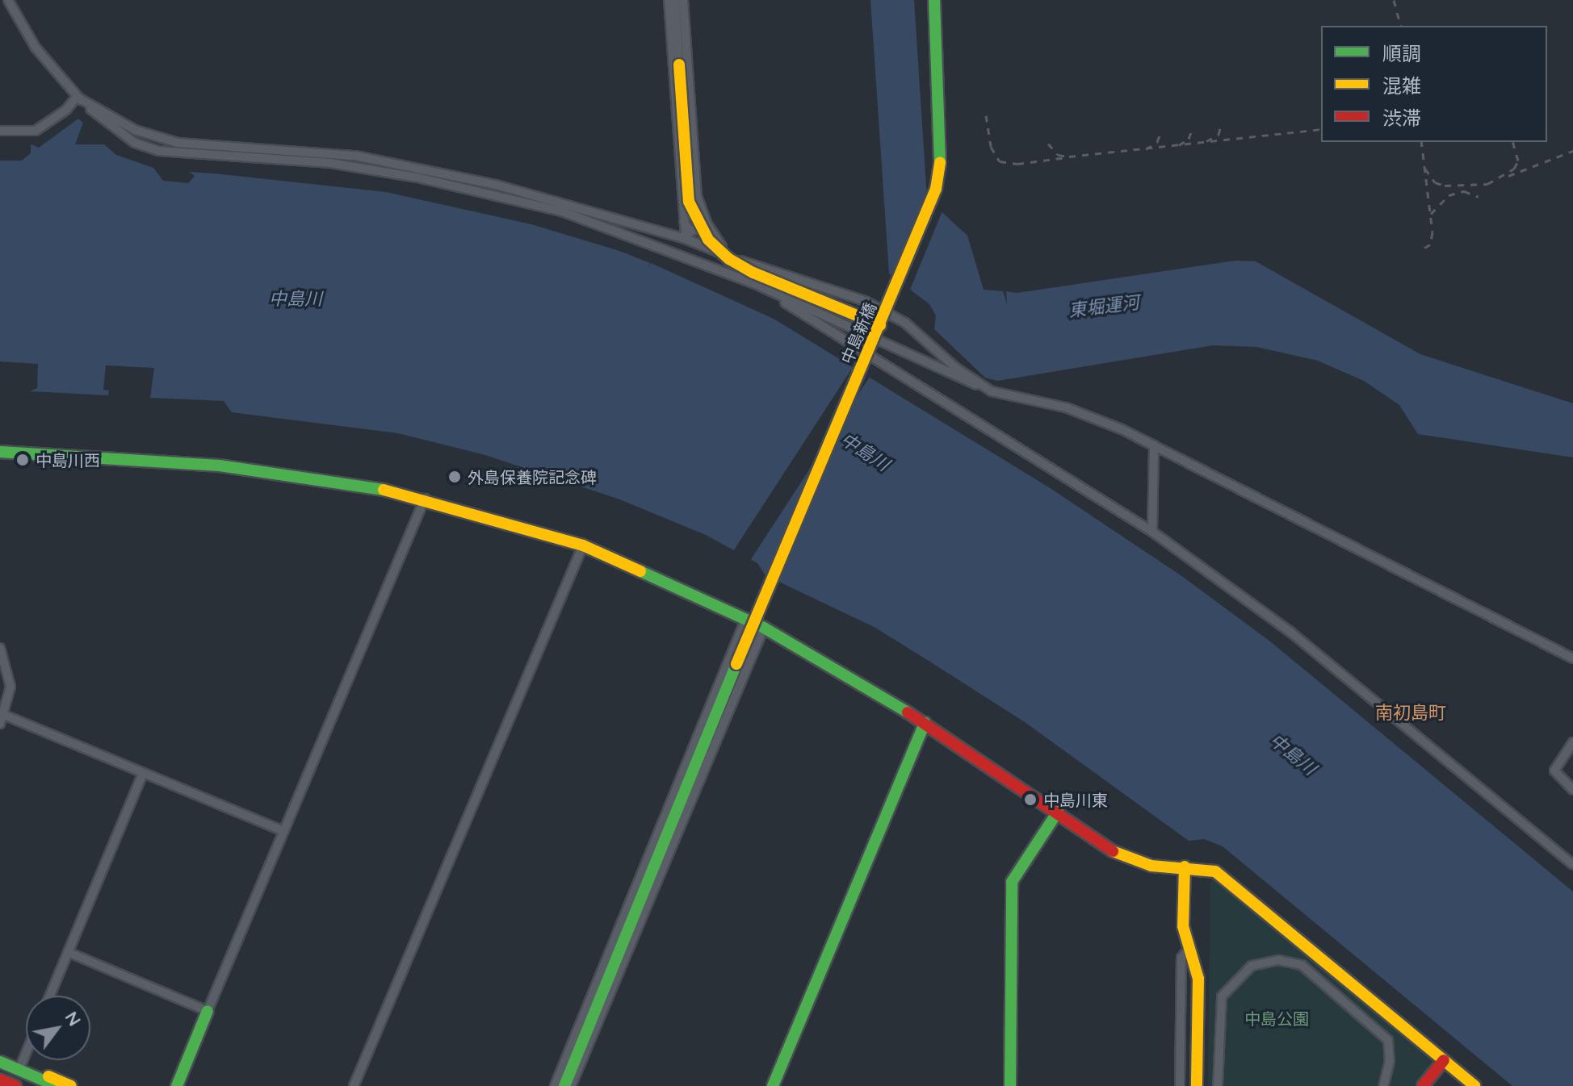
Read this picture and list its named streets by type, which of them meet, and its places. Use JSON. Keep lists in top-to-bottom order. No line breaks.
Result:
{"streets":{"main road":["中島新橋"]},"districts":["南初島町"],"water":["中島川","東堀運河"],"parks":["中島公園"],"places":["中島川西","外島保養院記念碑","中島川東"],"legend":["順調","混雑","渋滞"],"north":"top right"}
